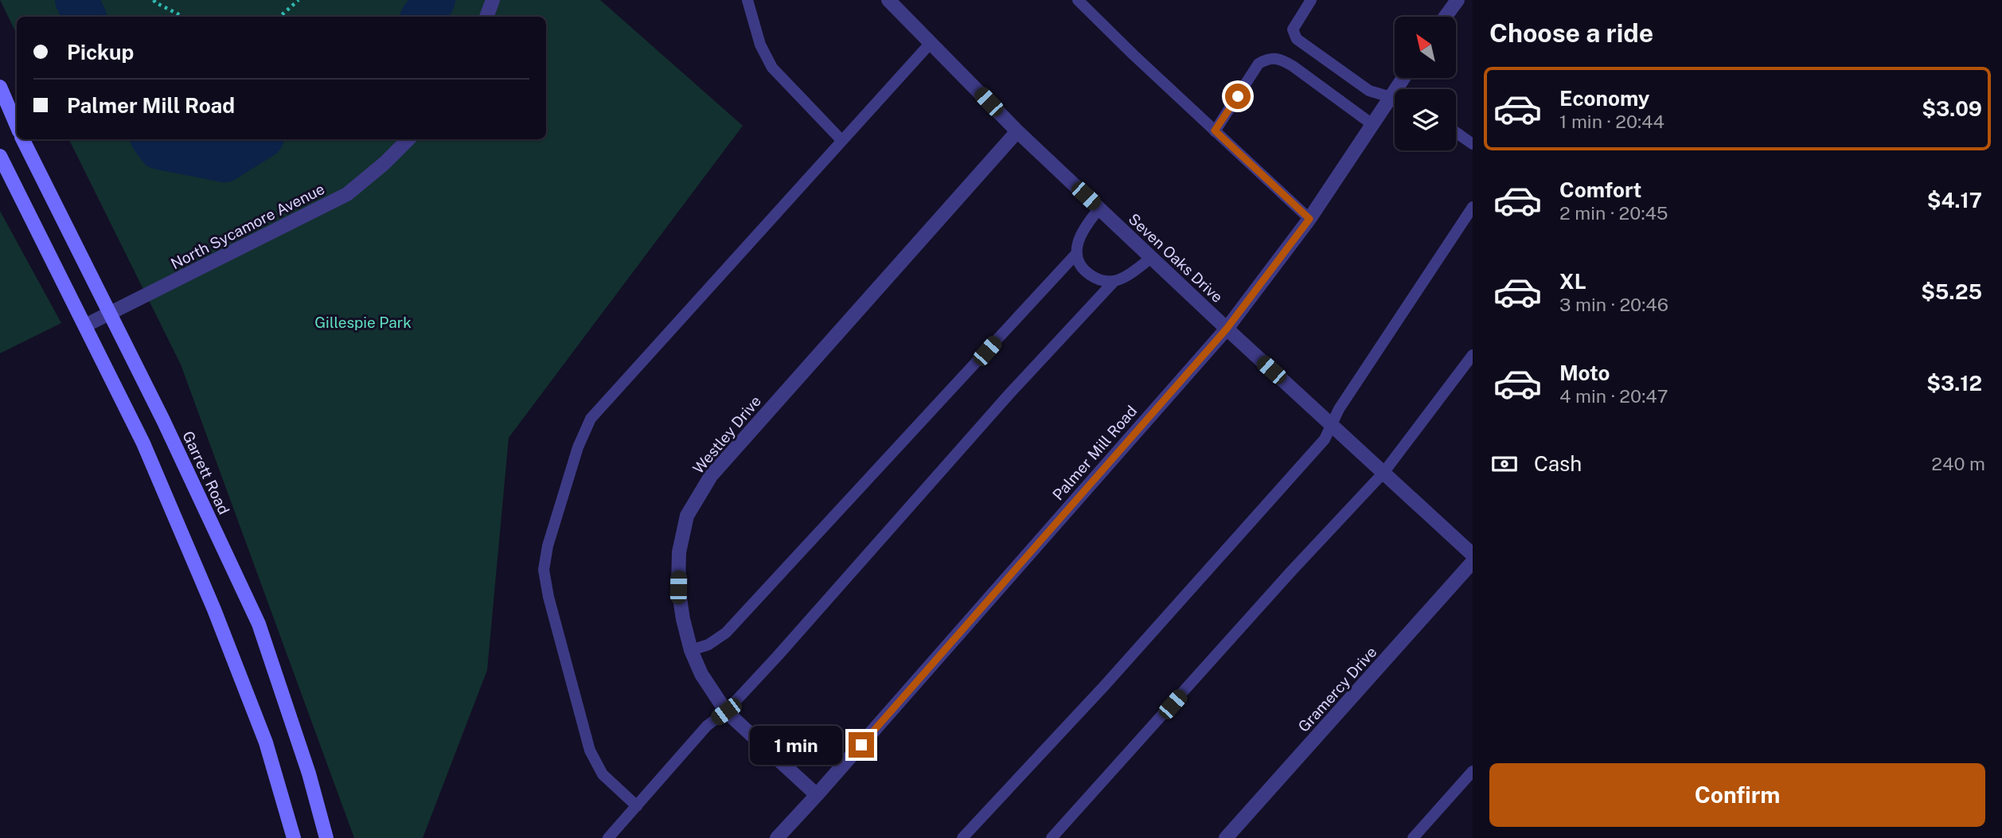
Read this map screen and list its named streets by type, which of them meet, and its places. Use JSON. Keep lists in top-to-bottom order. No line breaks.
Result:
{"streets":{"main road":["Garrett Road"],"street":["North Sycamore Avenue","Seven Oaks Drive","Westley Drive","Palmer Mill Road","Gramercy Drive"]},"crossings":[["North Sycamore Avenue","Garrett Road"],["Seven Oaks Drive","Westley Drive"],["Seven Oaks Drive","Palmer Mill Road"],["Westley Drive","Palmer Mill Road"]],"parks":["Gillespie Park"],"north":"top left","page":{"heading":"Choose a ride","banner":["Pickup","Palmer Mill Road"],"list":[{"name":"Economy","note":"1 min · 20:44","value":"$3.09"},{"name":"Comfort","note":"2 min · 20:45","value":"$4.17"},{"name":"XL","note":"3 min · 20:46","value":"$5.25"},{"name":"Moto","note":"4 min · 20:47","value":"$3.12"}],"pay":["Cash","240 m"],"bubble":"1 min","buttons":"Confirm"}}
